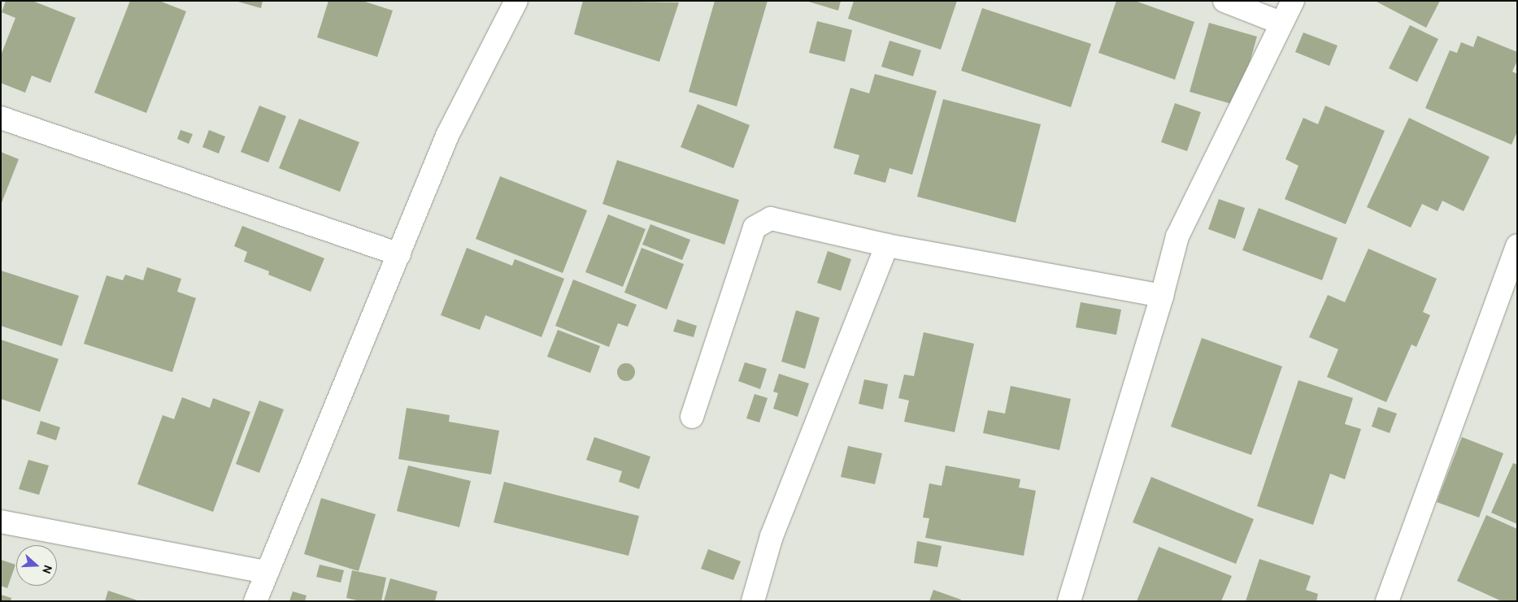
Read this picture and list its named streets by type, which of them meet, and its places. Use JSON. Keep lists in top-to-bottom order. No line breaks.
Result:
{"north":"right"}
